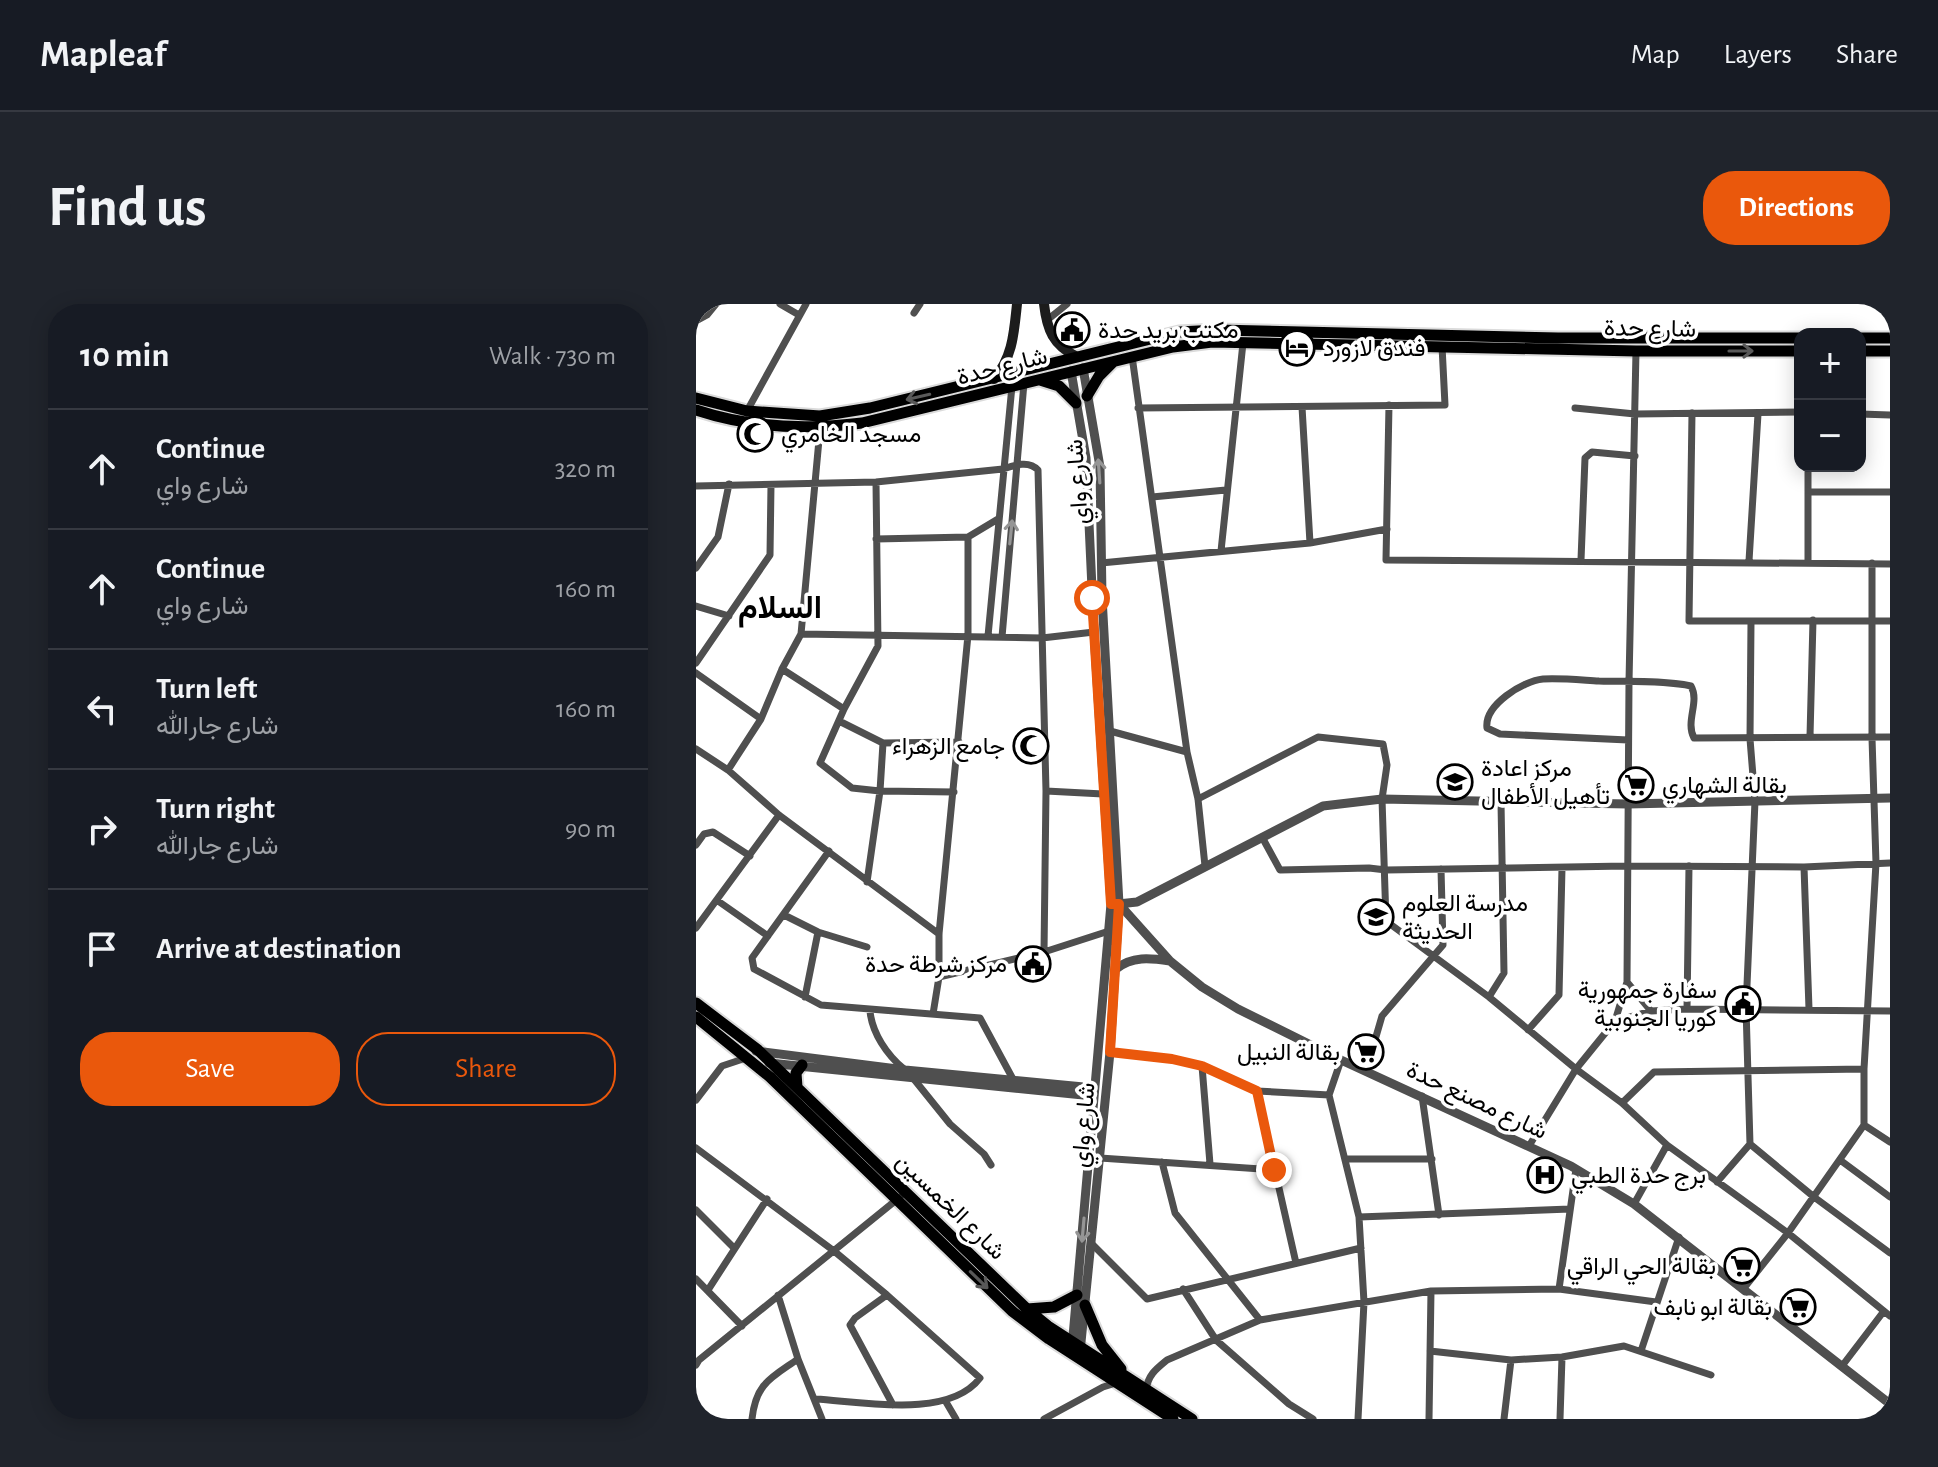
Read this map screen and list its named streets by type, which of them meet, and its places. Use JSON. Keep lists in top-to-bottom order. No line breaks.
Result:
{"streets":{"main road":["شارع حدة","شارع الخمسين"],"street":["شارع واي","شارع مصنع حدة"]},"crossings":[["شارع حدة","شارع واي"],["شارع واي","شارع مصنع حدة"],["شارع واي","شارع الخمسين"]],"districts":["السلام"],"places":{"public building":["مكتب بريد حدة","مركز شرطة حدة","سفارة جمهورية كوريا الجنوبية"],"hotel":["فندق لازورد"],"mosque":["مسجد الخامري","جامع الزهراء"],"school or university":["مركز اعادة تأهيل الأطفال","مدرسة العلوم الحديثة"],"supermarket":["بقالة الشهاري","بقالة النبيل","بقالة الحي الراقي","بقالة ابو نابف"],"hospital":["برج حدة الطبي"]},"page":{"header":"Mapleaf","nav":["Map","Layers","Share"],"buttons":["Directions",["Save","Share"]],"title":"Find us","heading":["10 min","Walk · 730 m"],"map_buttons":["+","−"],"list":[["Continue","شارع واي","320 m"],["Continue","شارع واي","160 m"],["Turn left","شارع جارالله","160 m"],["Turn right","شارع جارالله","90 m"],"Arrive at destination"]}}
